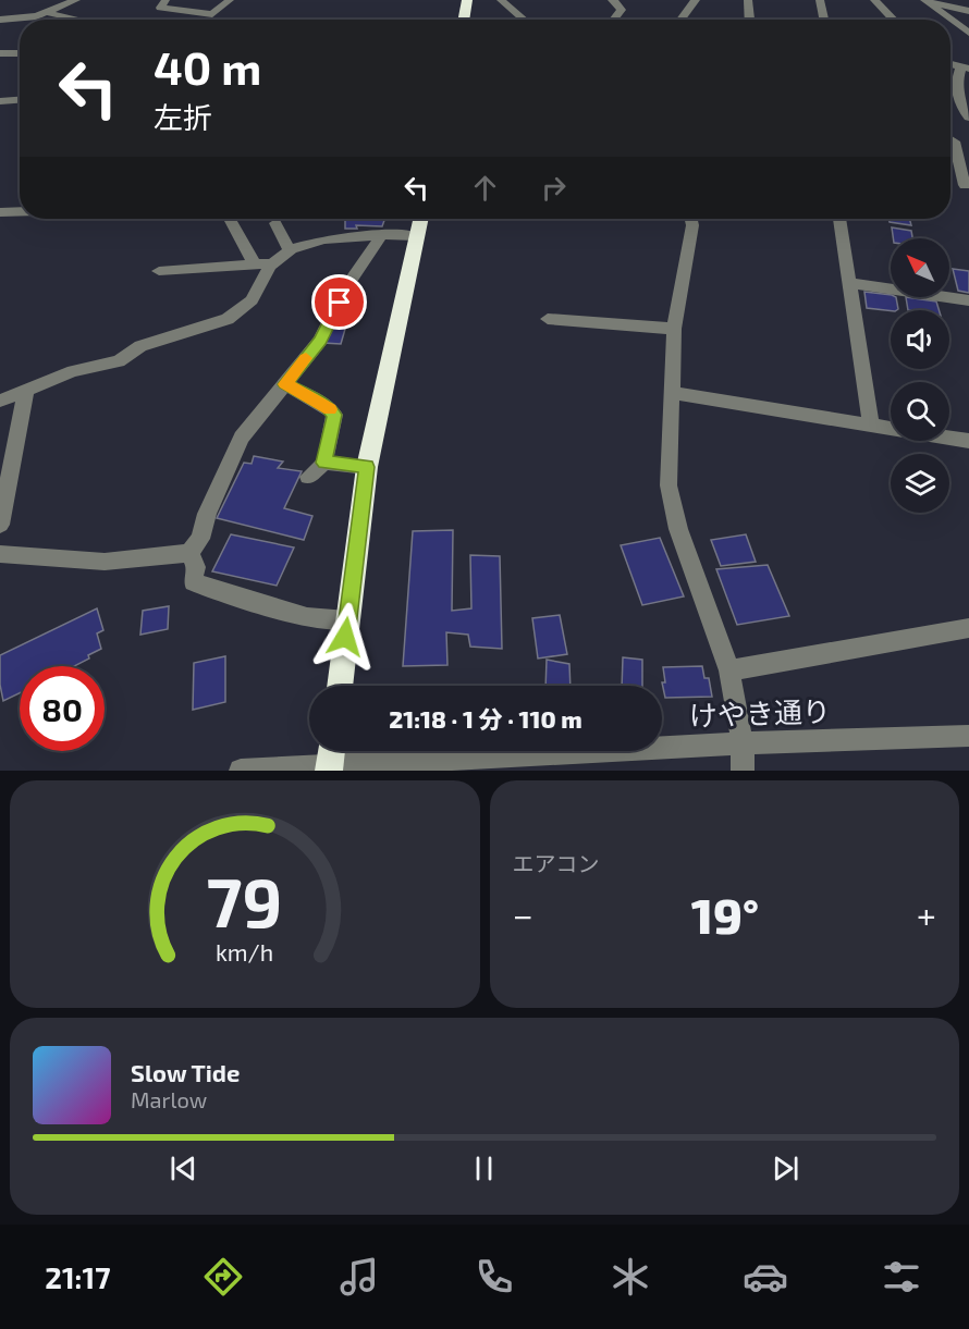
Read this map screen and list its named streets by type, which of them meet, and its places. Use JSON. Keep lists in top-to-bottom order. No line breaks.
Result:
{"streets":{"street":["けやき通り"]},"north":"top left","page":{"turn":["40 m","左折"],"limit":"80","trip":"21:18 · 1 分 · 110 m","tile":"エアコン","heat":["−","19°","+"],"song":["Slow Tide","Marlow"],"tabs":"21:17","gauge":["79","km/h"]}}
